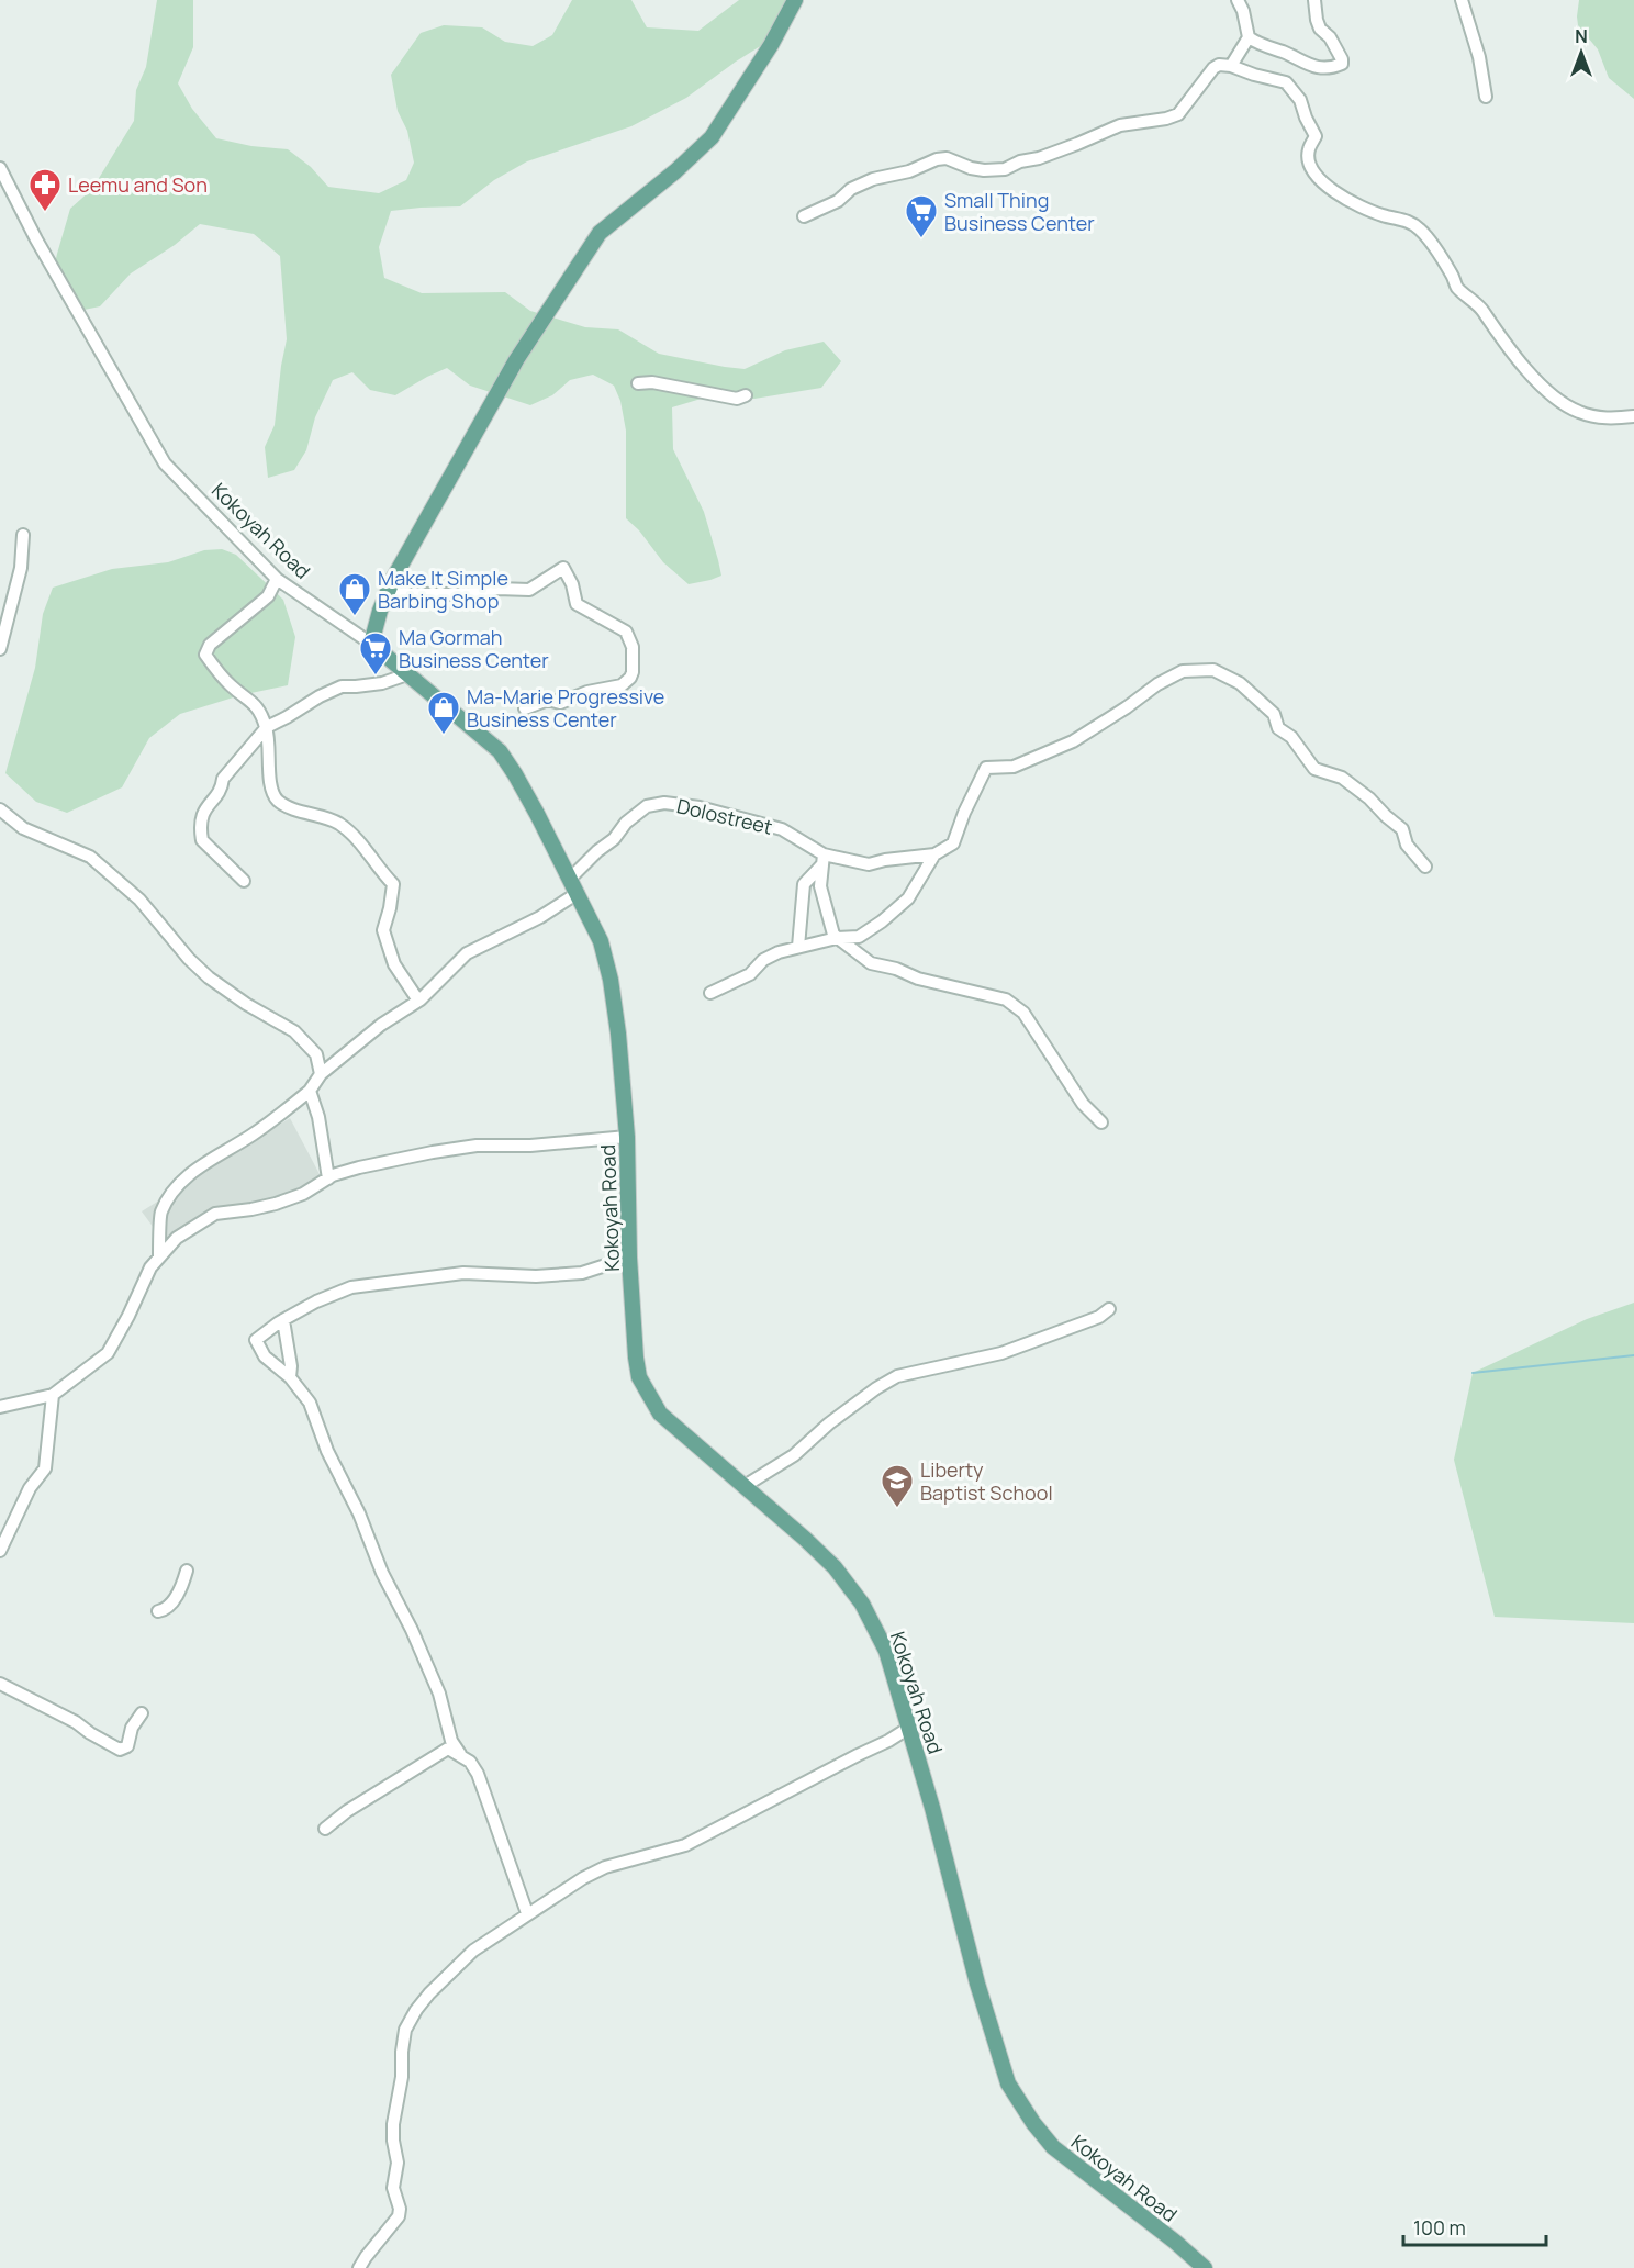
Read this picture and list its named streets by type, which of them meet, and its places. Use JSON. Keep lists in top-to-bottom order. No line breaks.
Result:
{"streets":{"main road":["Kokoyah Road"],"street":["Dolostreet"]},"crossings":[["Kokoyah Road","Dolostreet"]],"places":{"pharmacy":["Leemu and Son"],"supermarket":["Small Thing Business Center","Ma Gormah Business Center"],"shop":["Make It Simple Barbing Shop","Ma-Marie Progressive Business Center"],"school or university":["Liberty Baptist School"]},"scale_bar":"100 m","north":"top"}
